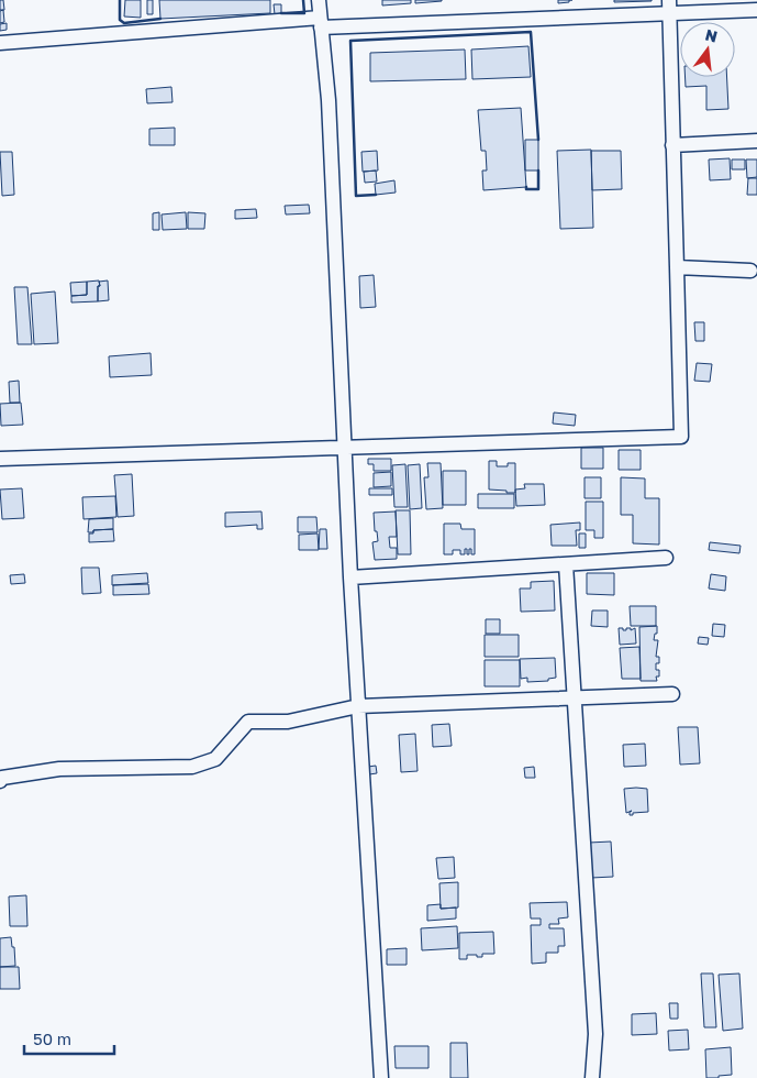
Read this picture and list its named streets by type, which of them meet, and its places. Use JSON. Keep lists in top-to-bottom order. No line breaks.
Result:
{"scale_bar":"50 m","north":"top"}
